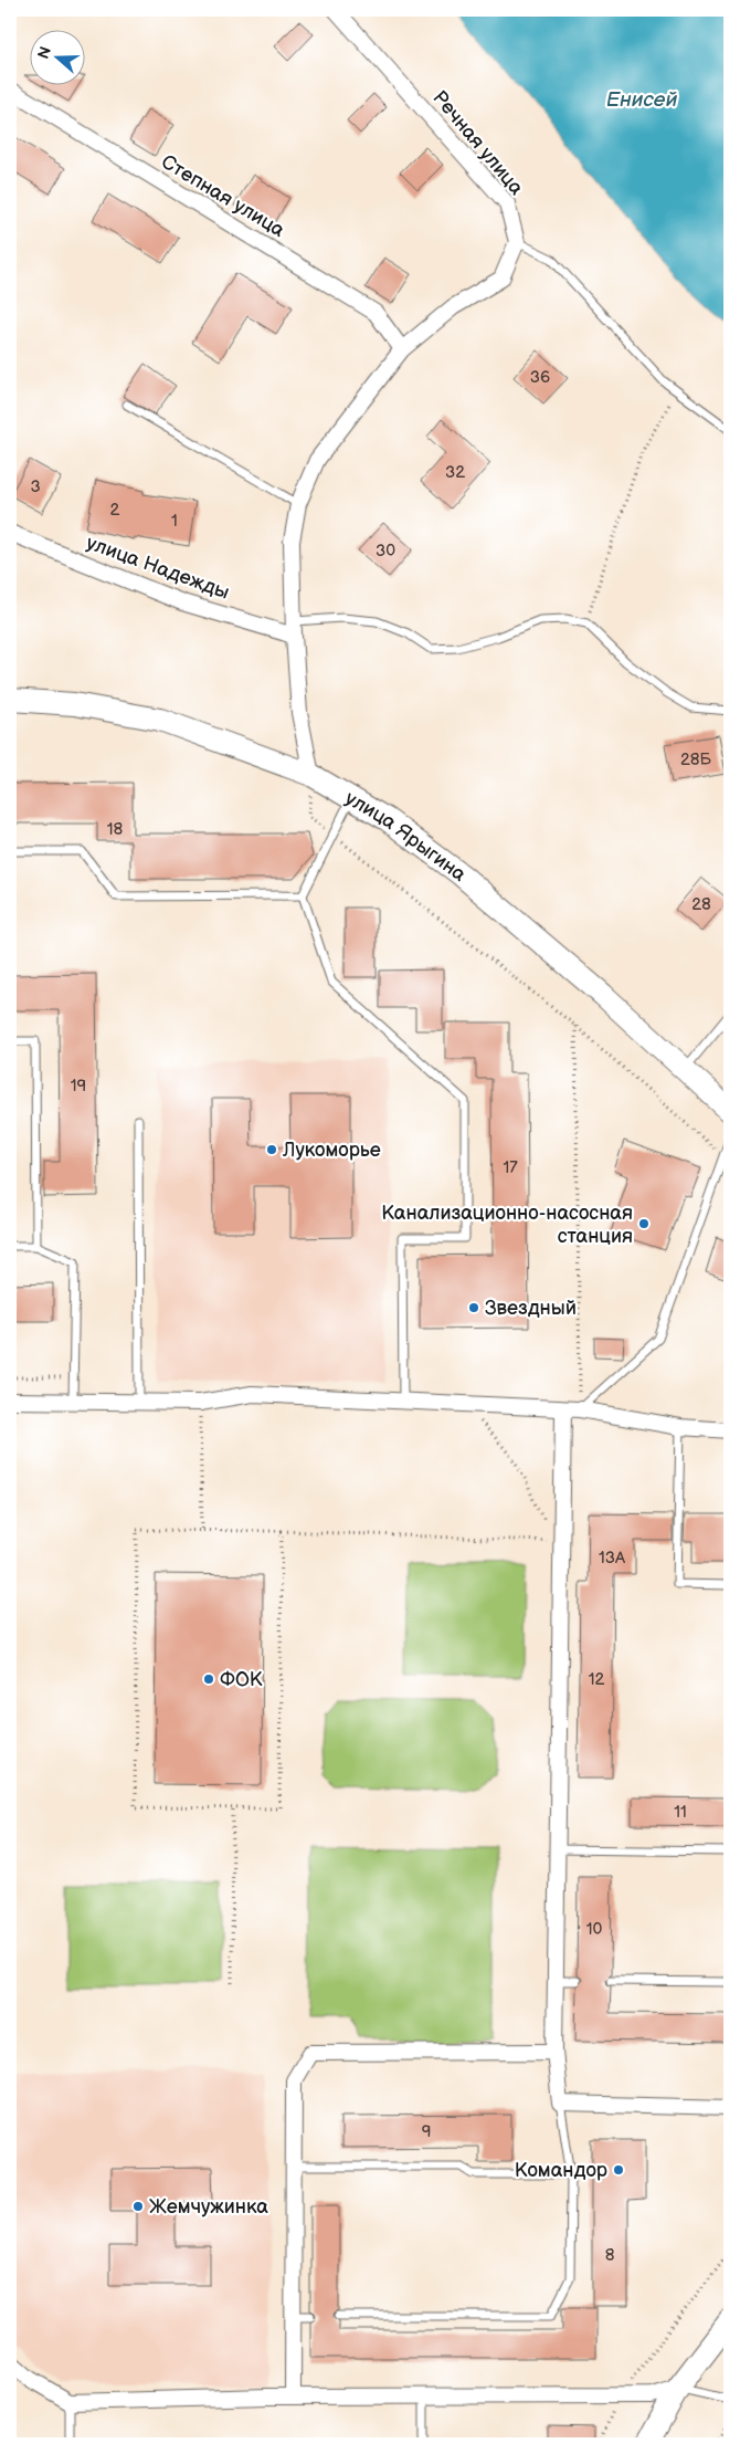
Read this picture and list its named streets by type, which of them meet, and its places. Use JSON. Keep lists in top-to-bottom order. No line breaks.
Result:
{"streets":{"street":["Речная улица","Степная улица","улица Надежды","улица Ярыгина"]},"water":["Енисей"],"places":["Лукоморье","Канализационно-насосная станция","Звездный","ФОК","Командор","Жемчужинка"],"house_numbers":["36","32","3","2","1","30","28Б","18","28","19","17","13А","12","11","10","9","8"],"north":"left"}
